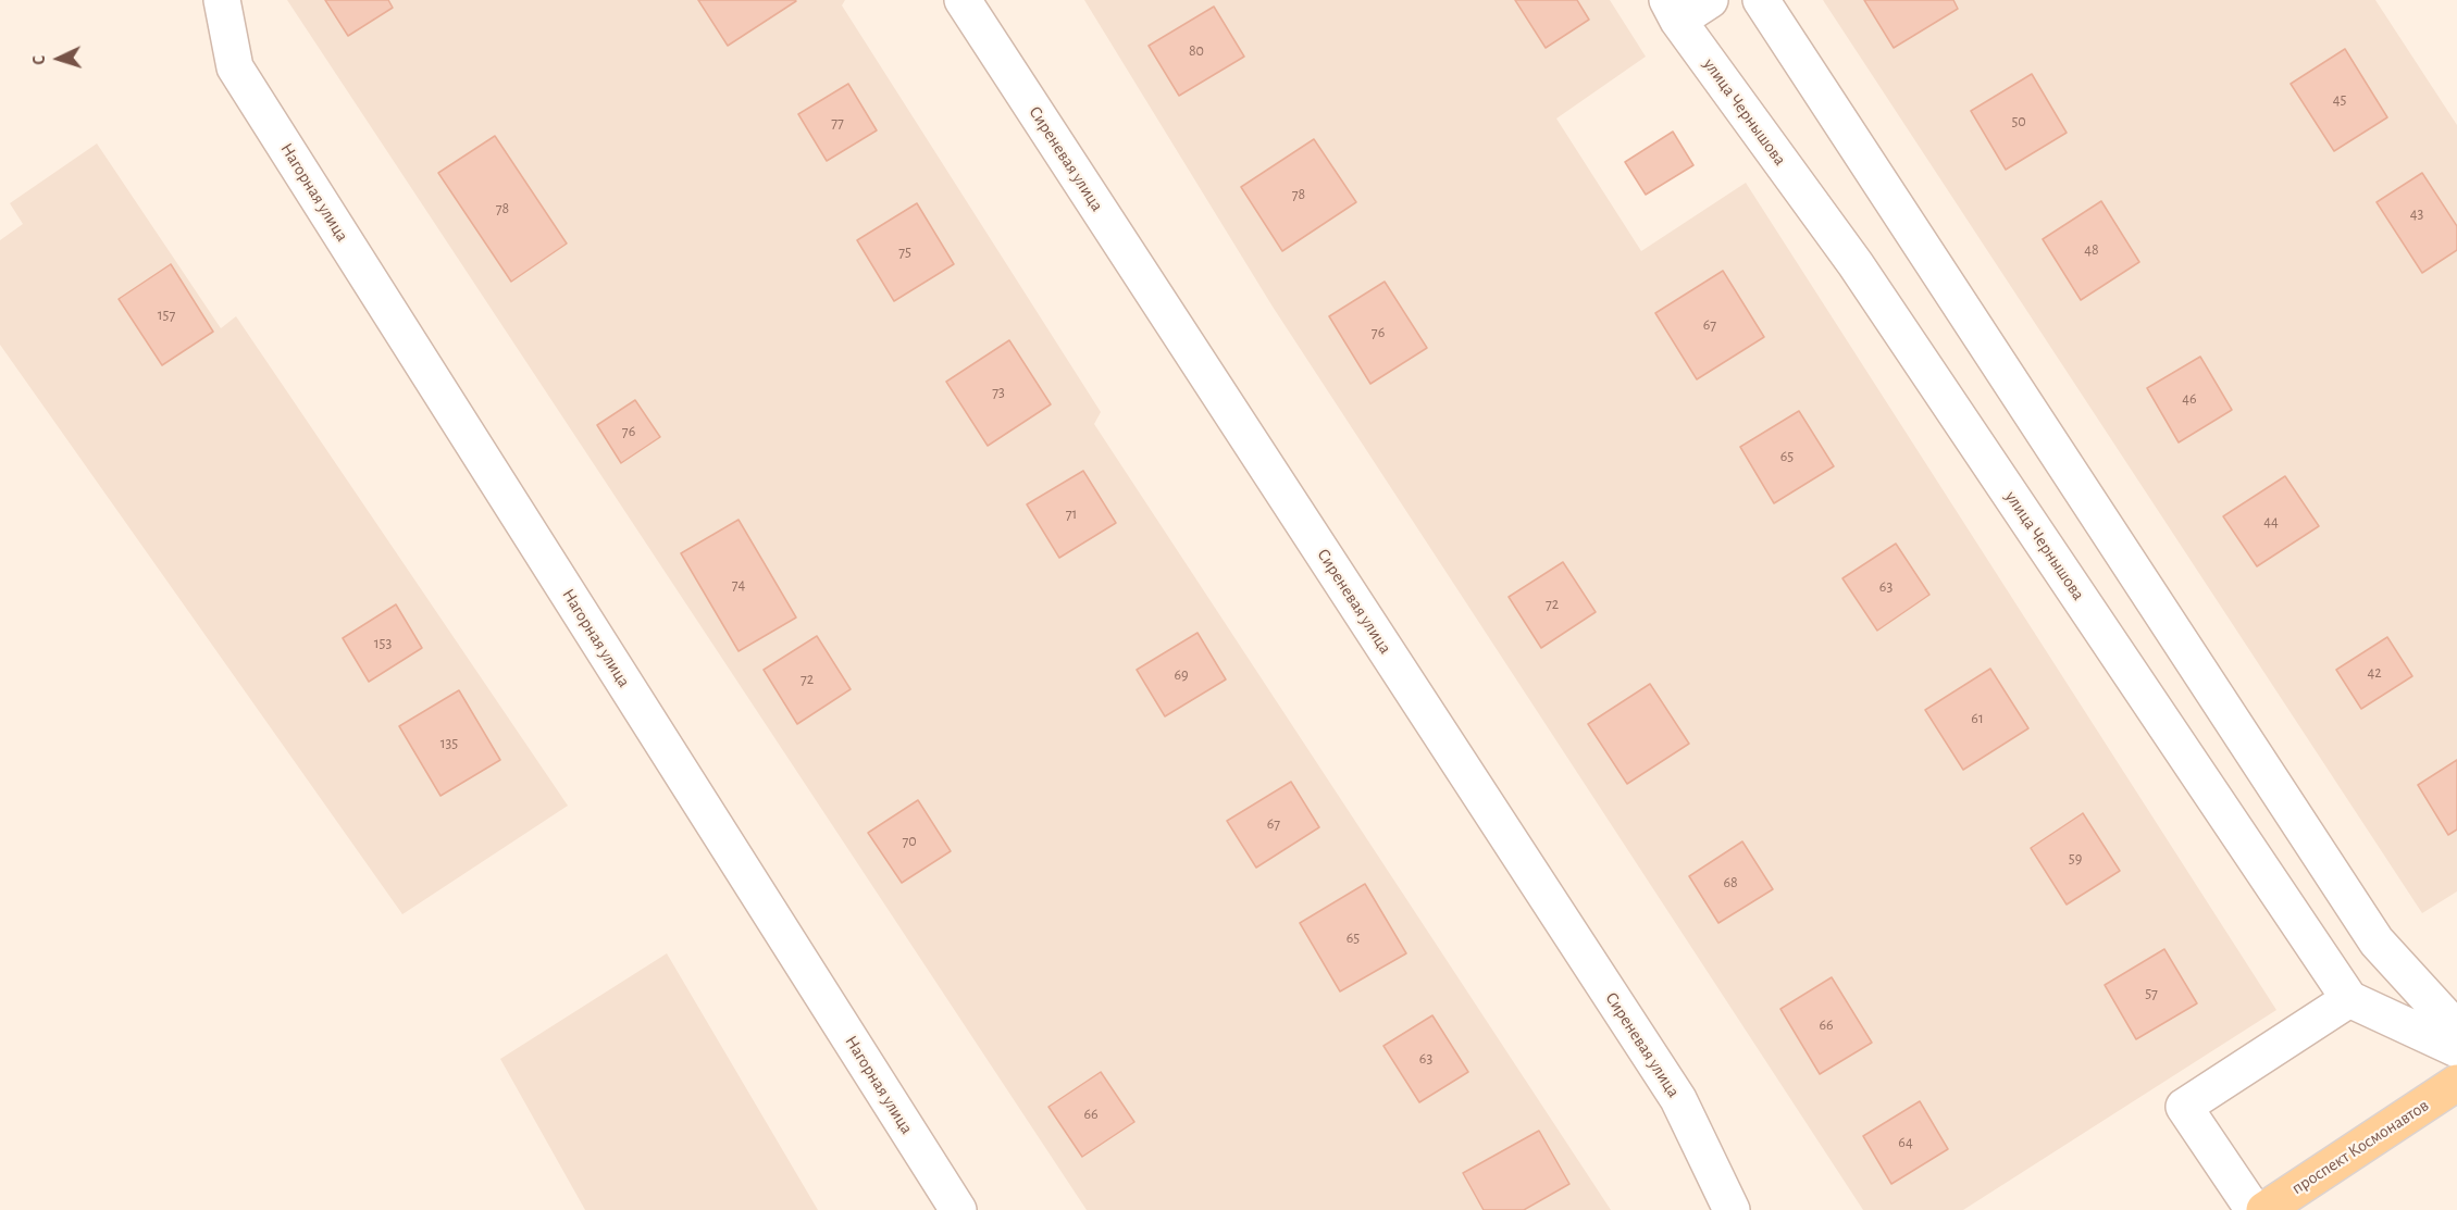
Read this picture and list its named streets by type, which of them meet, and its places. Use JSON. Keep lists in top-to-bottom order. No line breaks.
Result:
{"streets":{"main road":["проспект Космонавтов"],"street":["улица Чернышова","Сиреневая улица","Нагорная улица"]},"house_numbers":["80","45","50","77","78","78","43","48","75","157","67","76","73","46","76","65","71","44","74","63","72","153","42","69","72","61","135","67","70","59","68","65","57","66","63","66","64"],"north":"left"}
